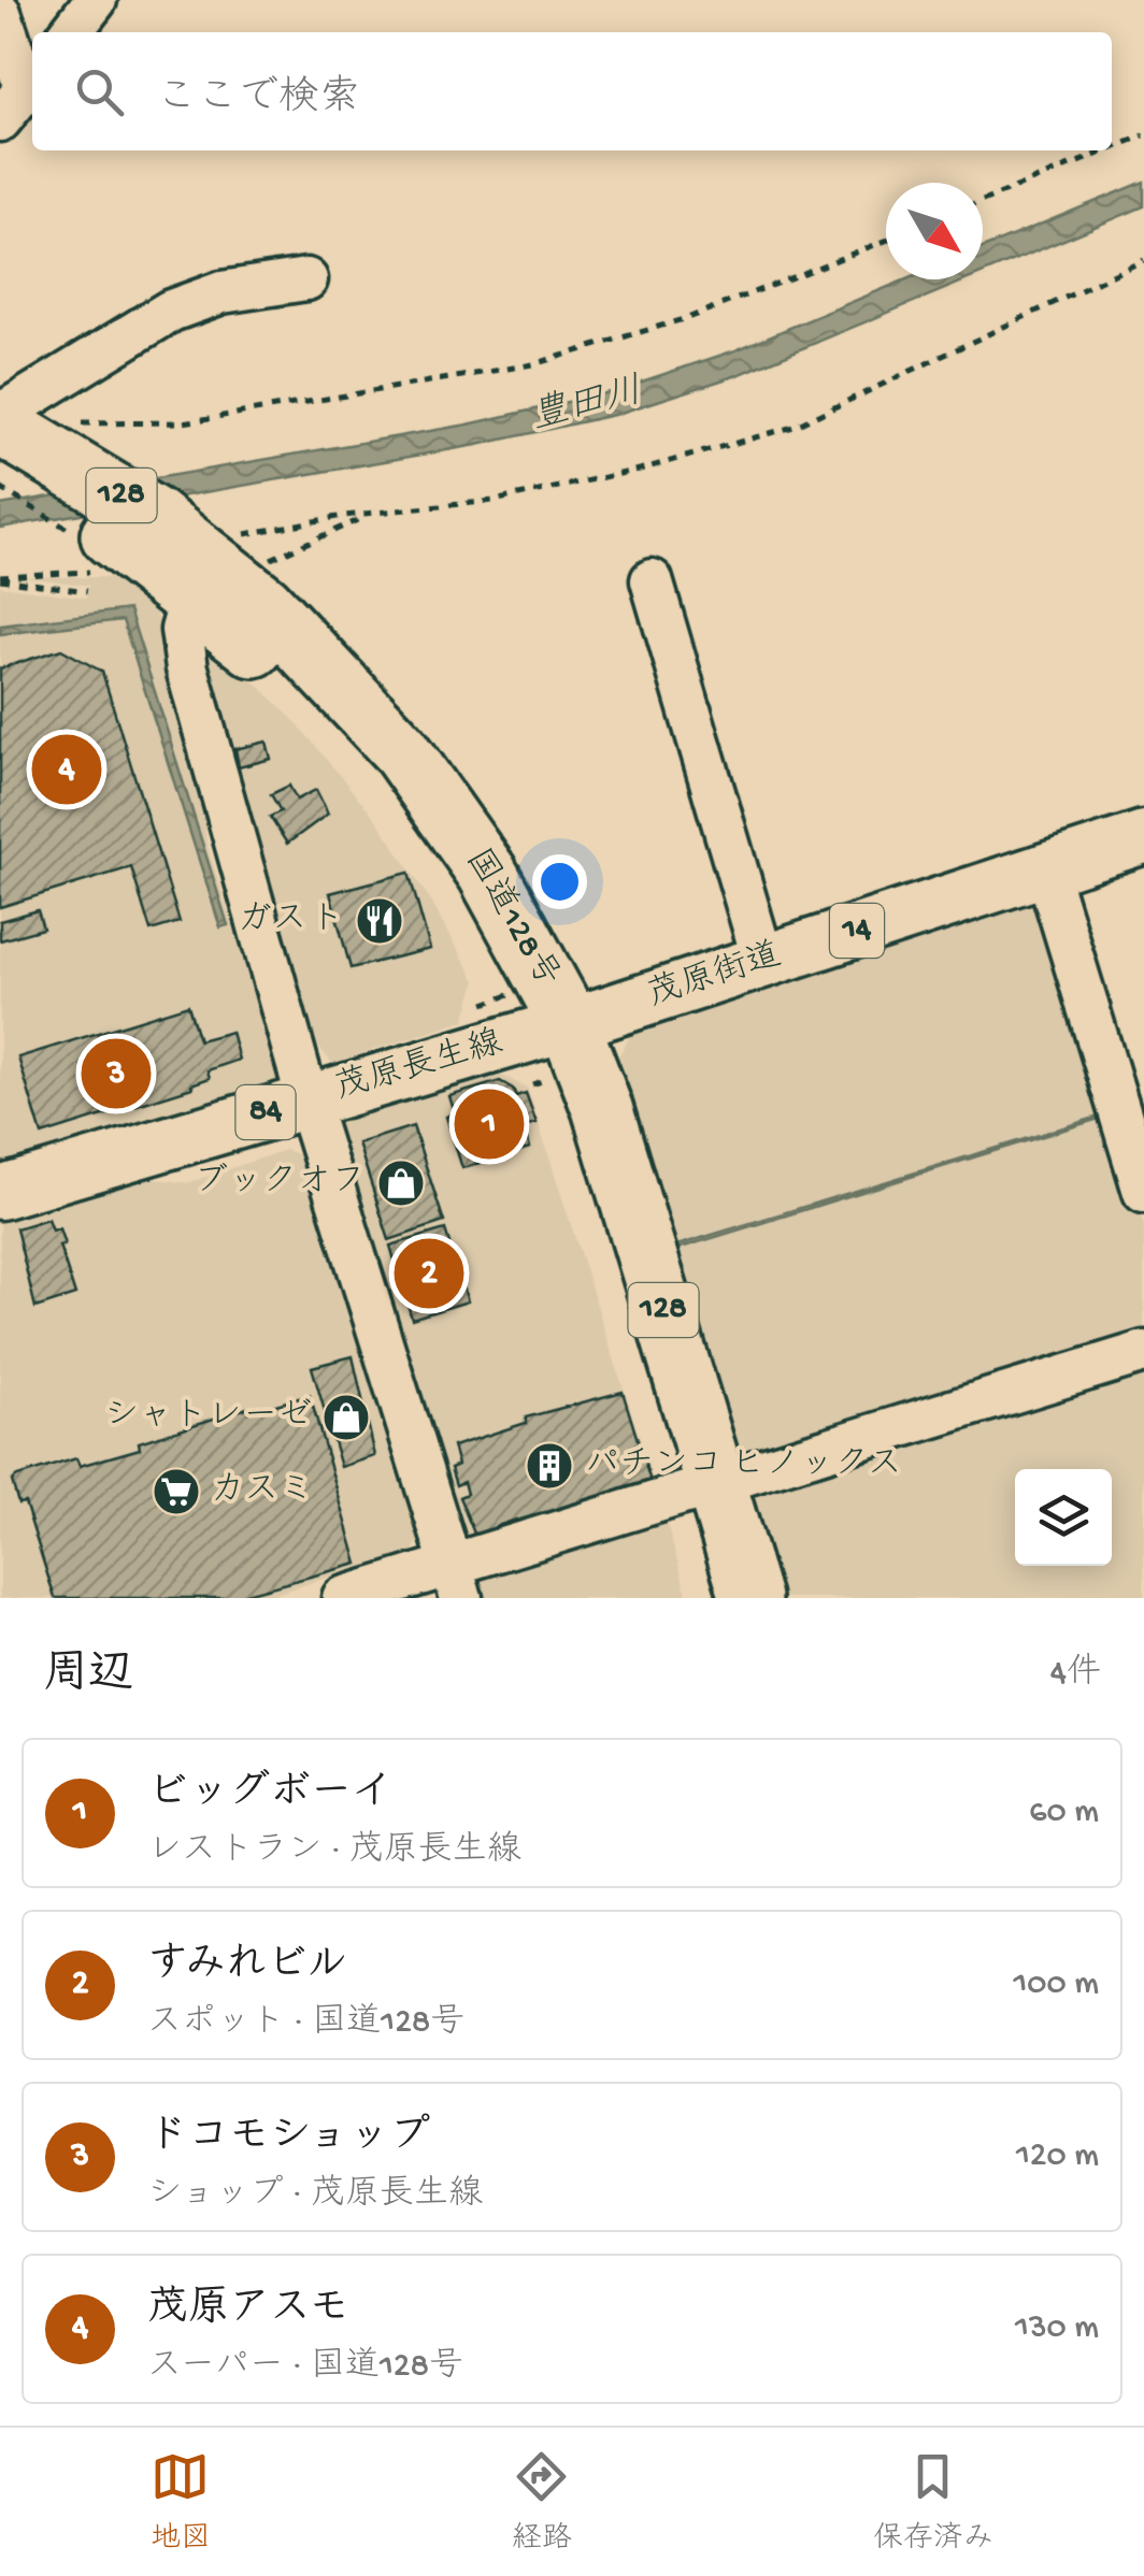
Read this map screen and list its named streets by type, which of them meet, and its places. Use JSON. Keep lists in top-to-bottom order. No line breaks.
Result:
{"streets":{"highway":["128","国道128号"],"main road":["14","茂原街道","茂原長生線","84"]},"crossings":[["国道128号","茂原街道"],["国道128号","茂原長生線"],["茂原街道","茂原長生線"]],"water":["豊田川"],"places":{"restaurant":["ガスト"],"shop":["ブックオフ","シャトレーゼ"],"building":["パチンコ ヒノックス"],"supermarket":["カスミ"]},"north":"bottom right","page":{"search":"ここで検索","pins":["4","3","1","2"],"heading":["周辺","4件"],"list":[{"mark":"1","name":"ビッグボーイ","note":"レストラン · 茂原長生線","value":"60 m"},{"mark":"2","name":"すみれビル","note":"スポット · 国道128号","value":"100 m"},{"mark":"3","name":"ドコモショップ","note":"ショップ · 茂原長生線","value":"120 m"},{"mark":"4","name":"茂原アスモ","note":"スーパー · 国道128号","value":"130 m"}],"nav":["地図","経路","保存済み"]}}
